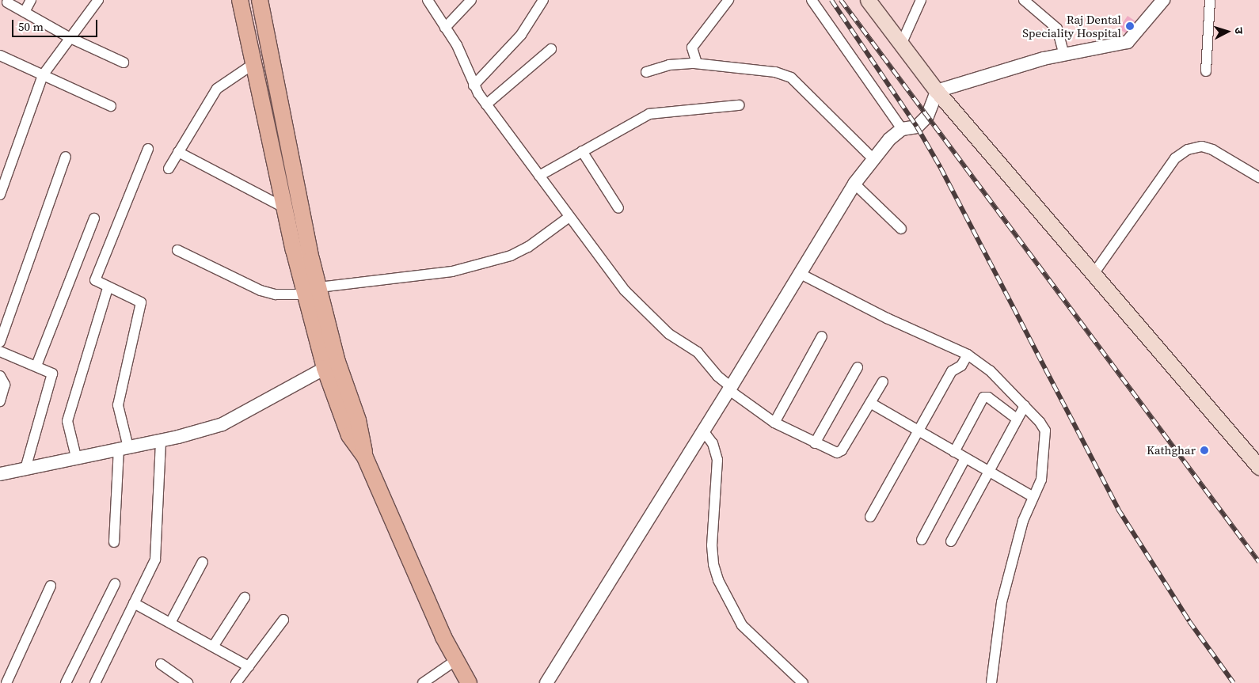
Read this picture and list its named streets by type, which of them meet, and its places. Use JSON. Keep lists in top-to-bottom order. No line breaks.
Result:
{"places":["Raj Dental Speciality Hospital","Kathghar"],"scale_bar":"50 m","north":"right"}
